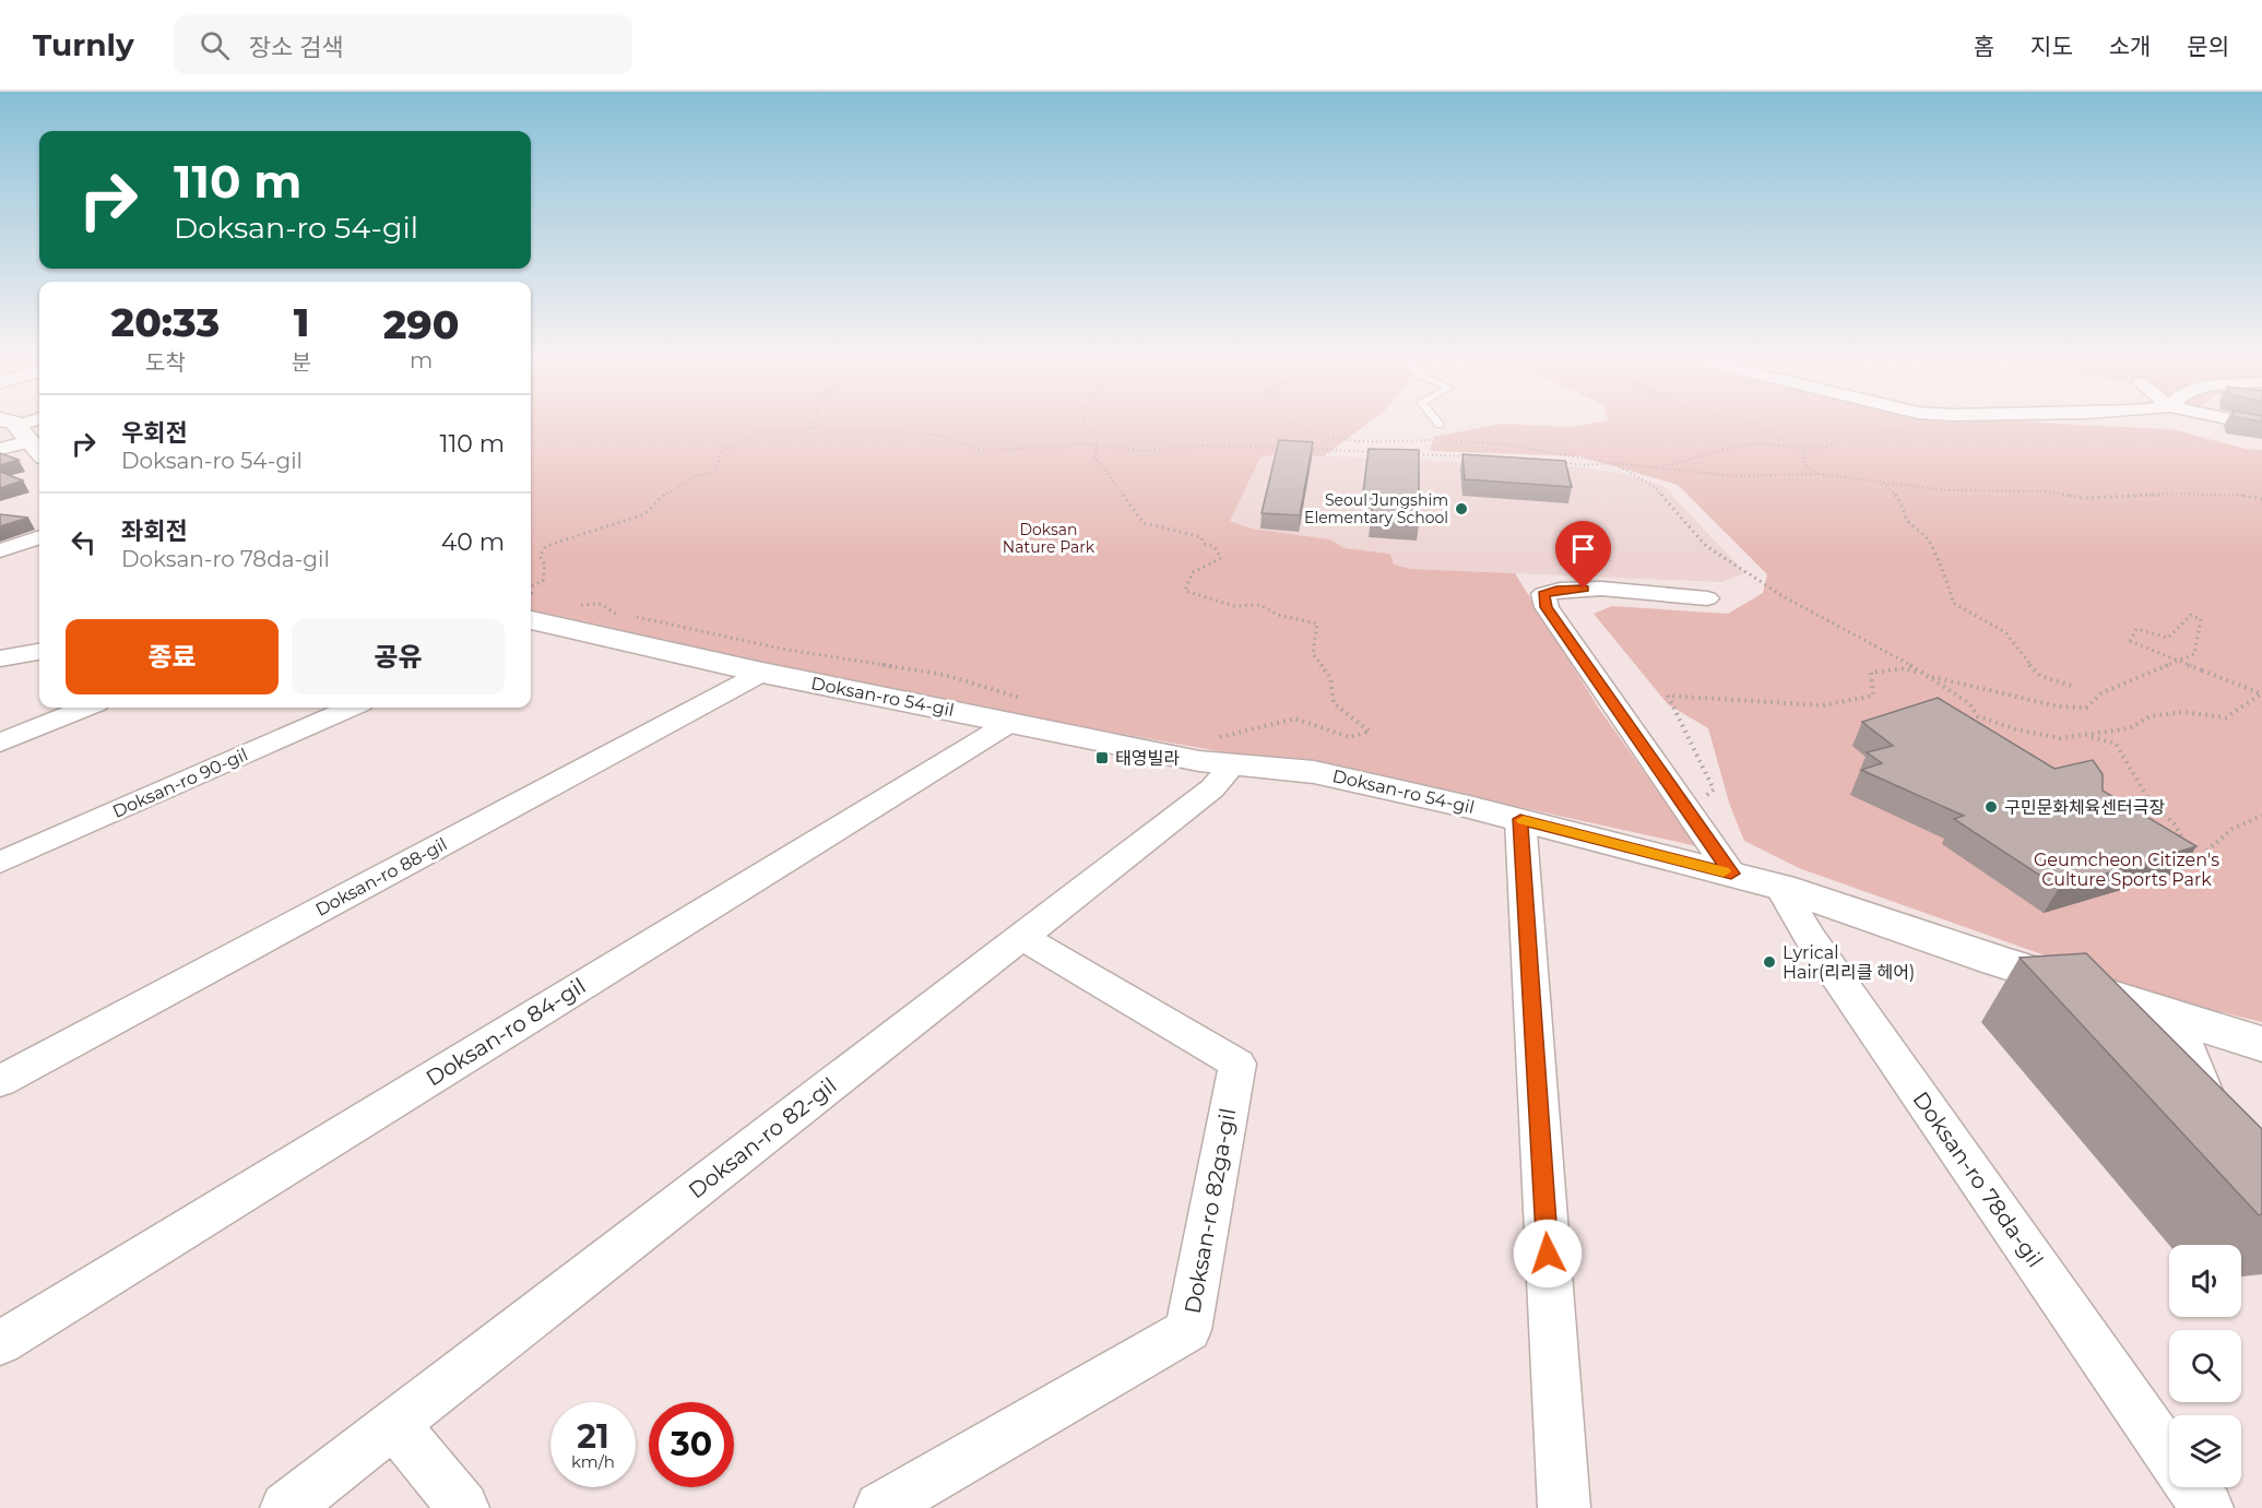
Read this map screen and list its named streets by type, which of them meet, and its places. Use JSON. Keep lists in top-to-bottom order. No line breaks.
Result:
{"streets":{"street":["Doksan-ro 54-gil","Doksan-ro 90-gil","Doksan-ro 88-gil","Doksan-ro 84-gil","Doksan-ro 82-gil","Doksan-ro 78da-gil","Doksan-ro 82ga-gil"]},"crossings":[["Doksan-ro 54-gil","Doksan-ro 88-gil"],["Doksan-ro 54-gil","Doksan-ro 84-gil"],["Doksan-ro 54-gil","Doksan-ro 82-gil"],["Doksan-ro 54-gil","Doksan-ro 78da-gil"],["Doksan-ro 82-gil","Doksan-ro 82ga-gil"]],"parks":["Doksan Nature Park","Geumcheon Citizen's Culture Sports Park"],"places":{"other":["Seoul Jungshim Elementary School","구민문화체육센터극장","Lyrical Hair(리리클 헤어)"],"transit":["태영빌라"]},"page":{"header":"Turnly","search":"장소 검색","nav":["홈","지도","소개","문의"],"turn":["110 m","Doksan-ro 54-gil"],"eta":["20:33","도착","1","분","290","m"],"list":[{"name":"우회전","note":"Doksan-ro 54-gil","value":"110 m"},{"name":"좌회전","note":"Doksan-ro 78da-gil","value":"40 m"}],"buttons":["종료","공유"],"speed":"21 km/h","limit":"30"}}
